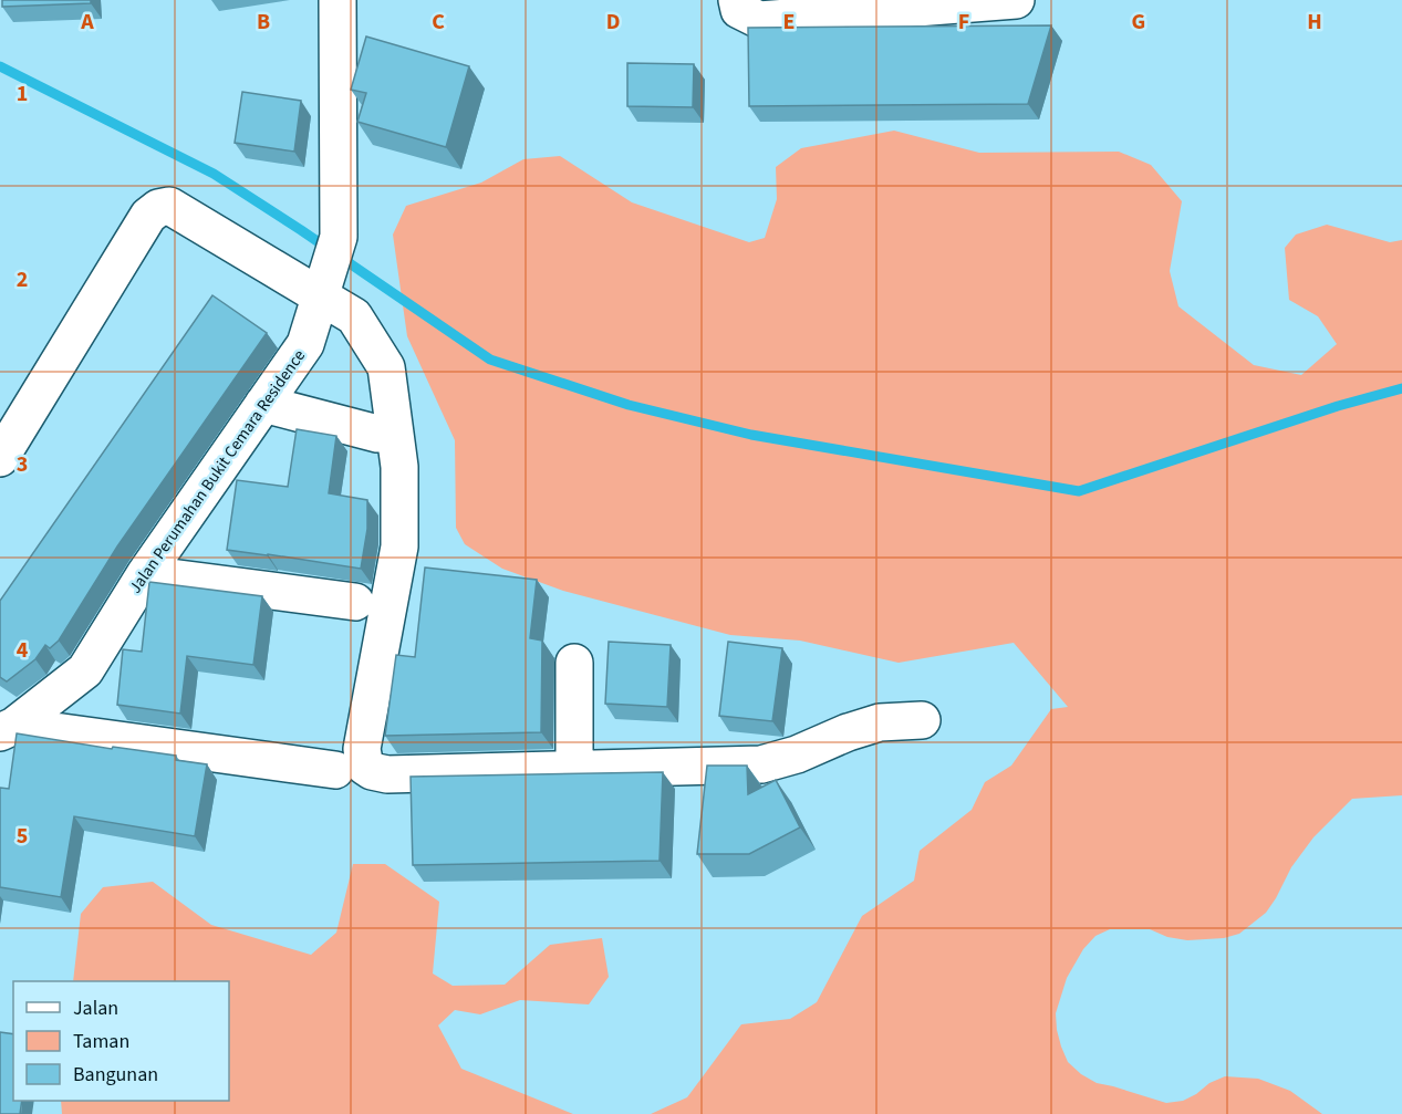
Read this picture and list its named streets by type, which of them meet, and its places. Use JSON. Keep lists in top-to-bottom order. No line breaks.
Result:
{"streets":{"street":["Jalan Perumahan Bukit Cemara Residence"]},"legend":["Jalan","Taman","Bangunan"],"grid":{"columns":["A","B","C","D","E","F","G","H"],"rows":["1","2","3","4","5"]}}
